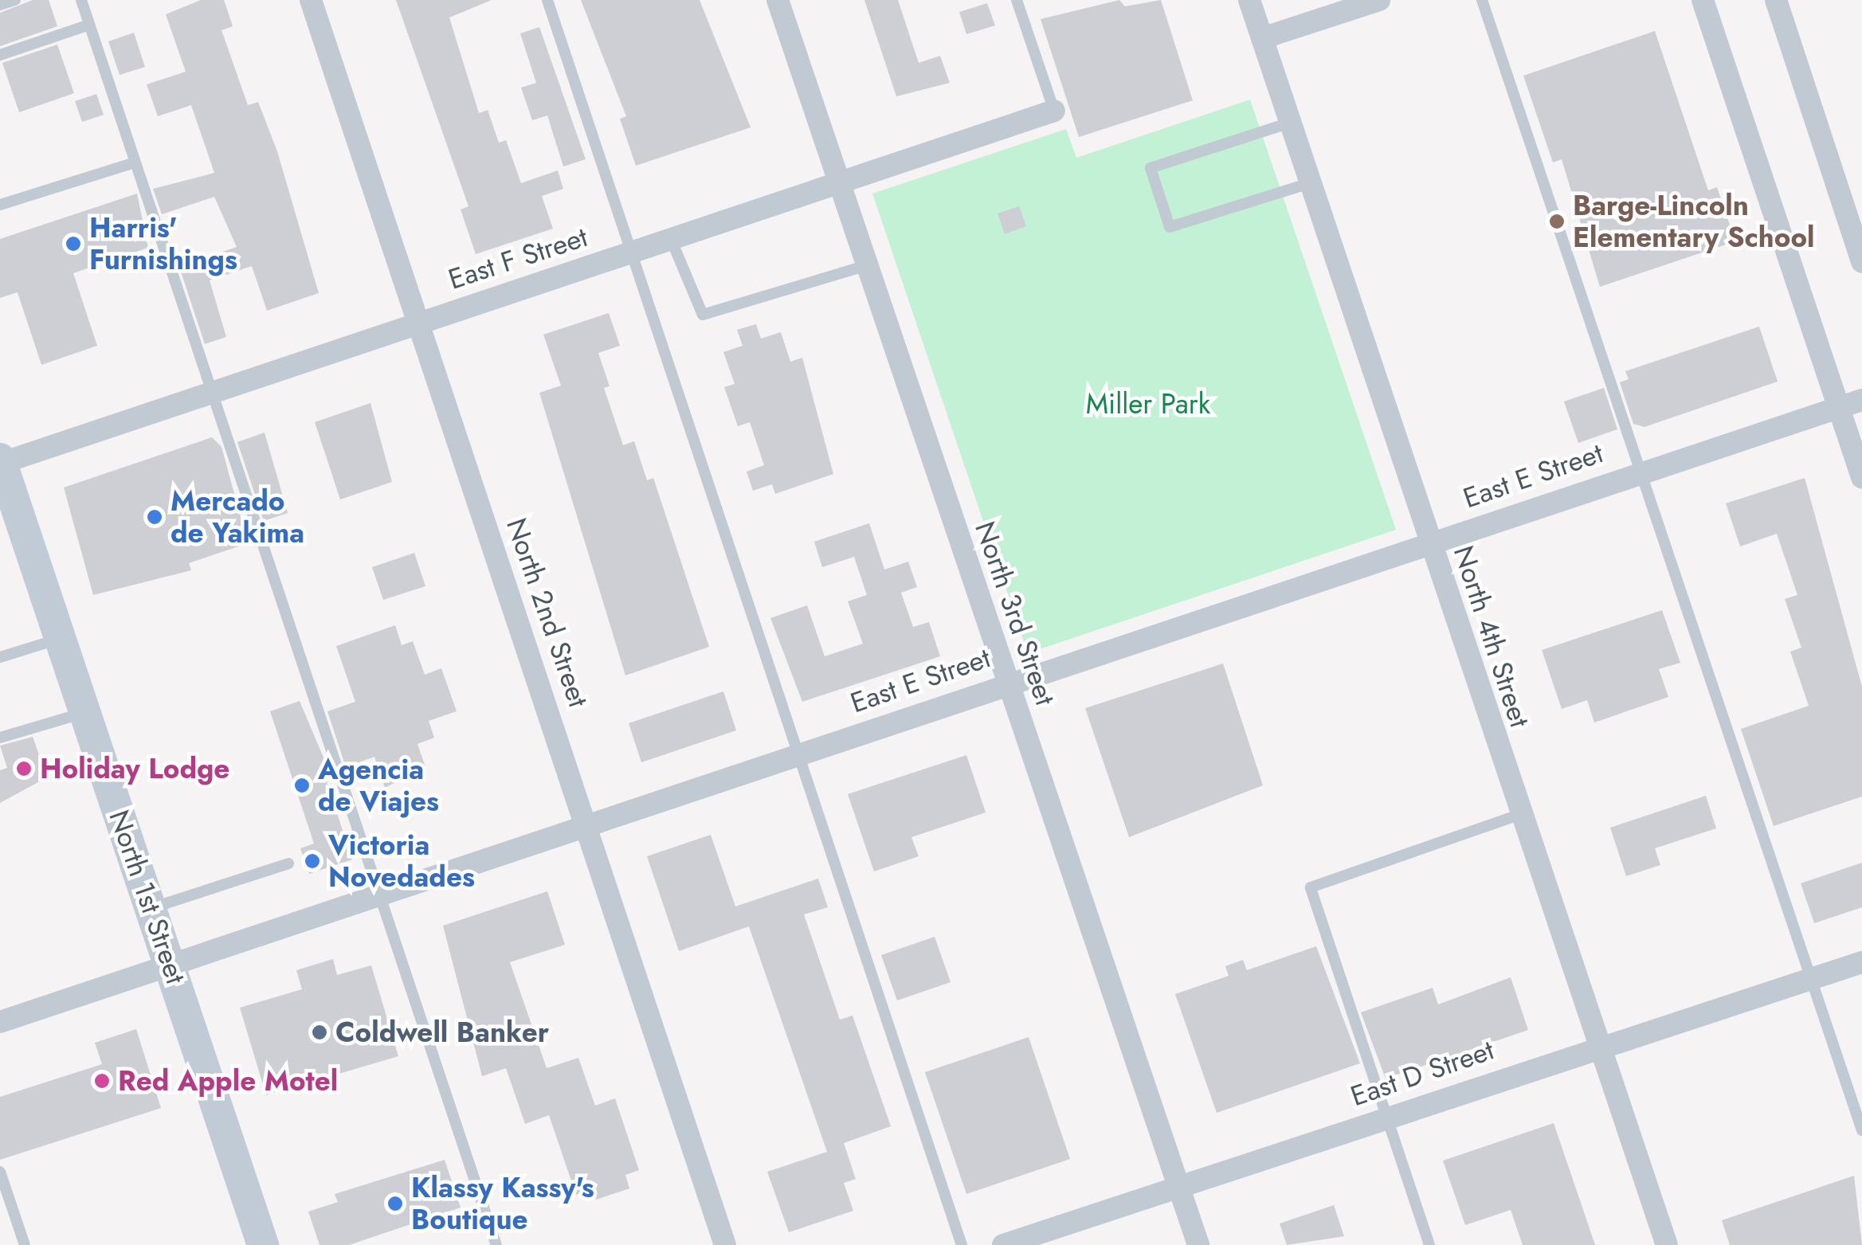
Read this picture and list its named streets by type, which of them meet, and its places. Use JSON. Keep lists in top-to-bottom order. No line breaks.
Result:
{"streets":{"main road":["North 1st Street"],"street":["East F Street","East E Street","North 2nd Street","North 3rd Street","North 4th Street","East D Street"]},"crossings":[["East F Street","North 2nd Street"],["East F Street","North 3rd Street"],["East F Street","North 1st Street"],["East E Street","North 2nd Street"],["East E Street","North 3rd Street"],["East E Street","North 4th Street"],["East E Street","North 1st Street"],["North 3rd Street","East D Street"],["North 4th Street","East D Street"]],"parks":["Miller Park"],"places":["Barge-Lincoln Elementary School","Harris' Furnishings","Mercado de Yakima","Holiday Lodge","Agencia de Viajes","Victoria Novedades","Coldwell Banker","Red Apple Motel","Klassy Kassy's Boutique"]}
